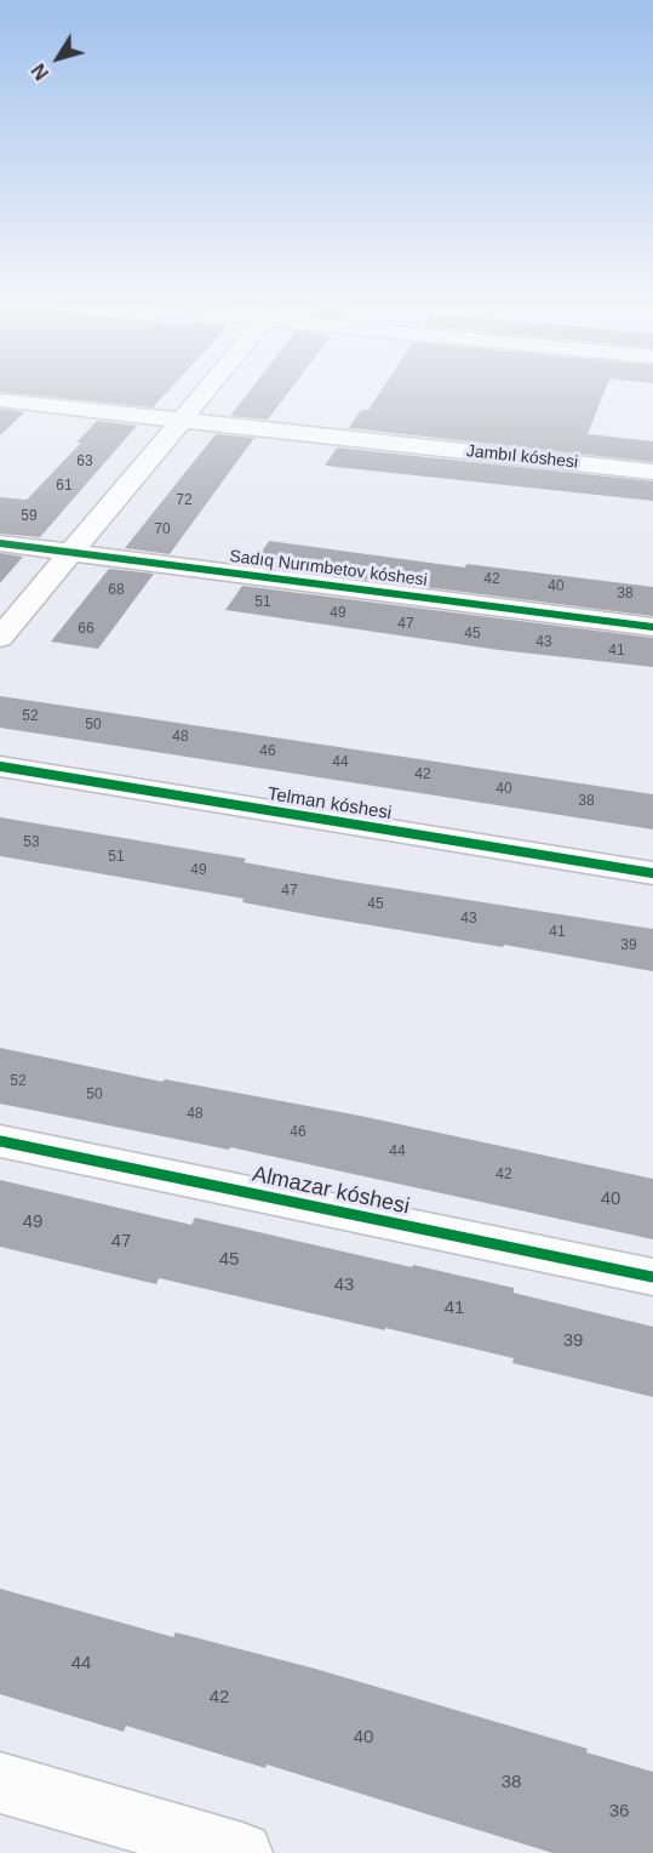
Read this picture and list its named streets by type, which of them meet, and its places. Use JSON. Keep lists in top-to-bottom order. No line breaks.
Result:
{"streets":{"street":["Jambıl kóshesi","Sadıq Nurımbetov kóshesi","Telman kóshesi","Almazar kóshesi"]},"house_numbers":["63","61","72","59","70","42","40","68","38","51","49","47","66","45","43","41","52","50","48","46","44","42","40","38","53","51","49","47","45","43","41","39","52","50","48","46","44","42","40","49","47","45","43","41","39","44","42","40","38","36"],"north":"bottom left"}
